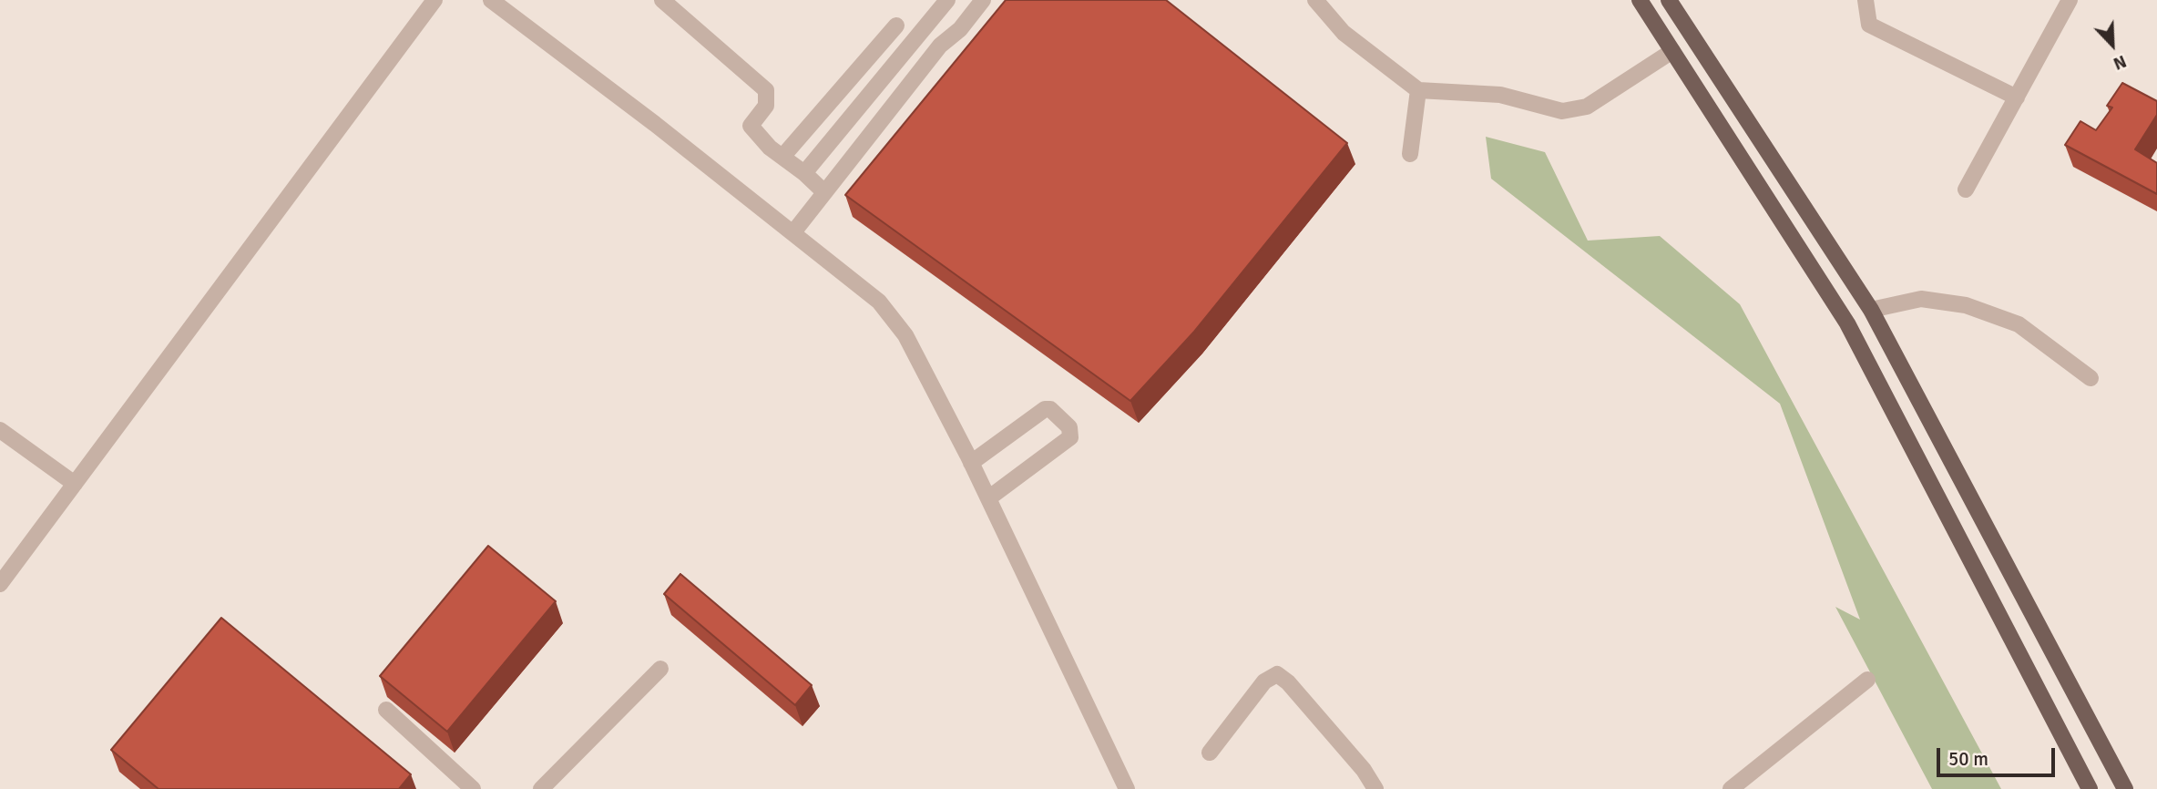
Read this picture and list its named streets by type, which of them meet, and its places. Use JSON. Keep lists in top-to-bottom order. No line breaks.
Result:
{"scale_bar":"50 m","north":"bottom right"}
